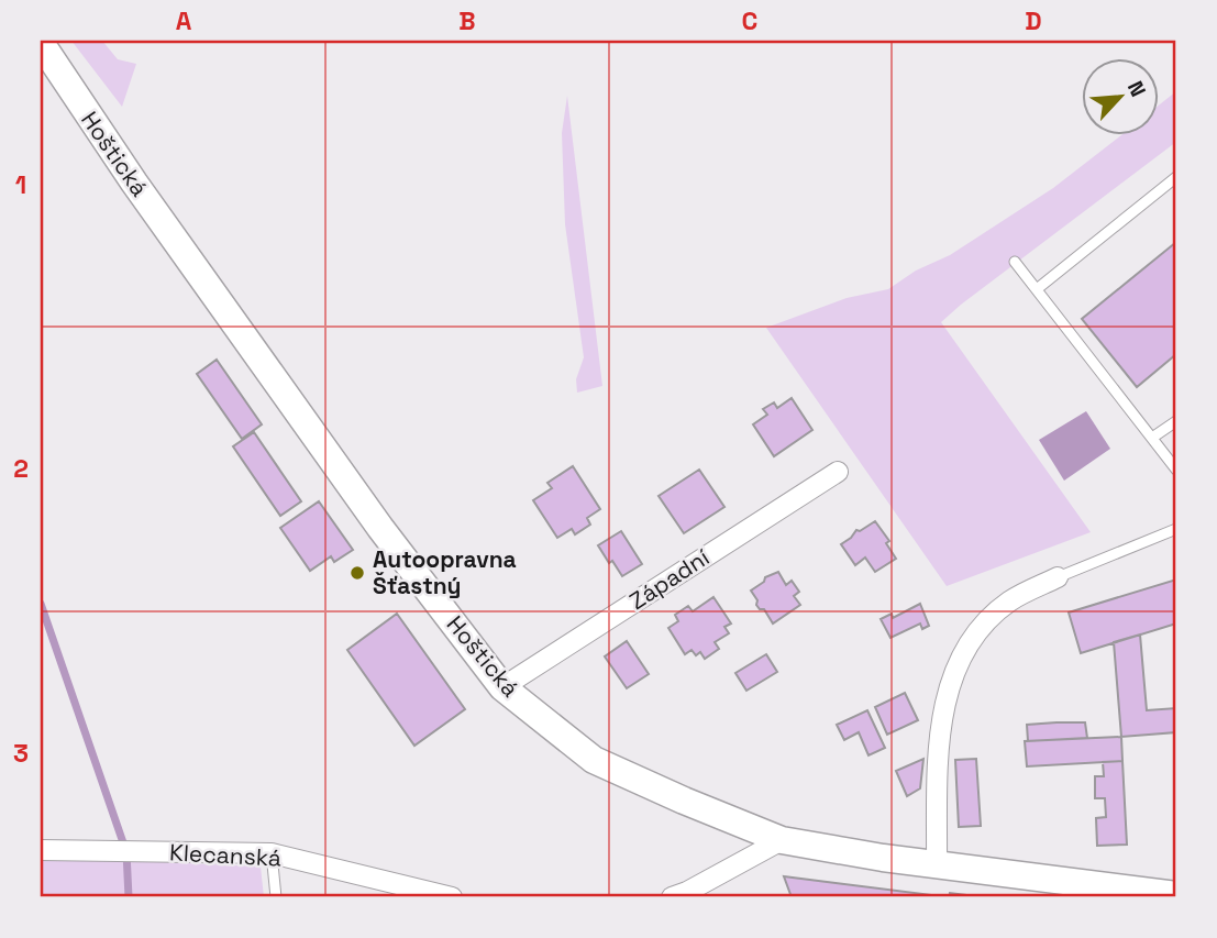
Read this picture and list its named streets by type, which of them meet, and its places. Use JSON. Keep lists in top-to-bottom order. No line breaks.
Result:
{"streets":{"street":["Hoštická","Západní","Klecanská"]},"crossings":[["Hoštická","Západní"]],"places":["Autoopravna Šťastný"],"north":"top right","grid":{"columns":["A","B","C","D"],"rows":["1","2","3"]}}
